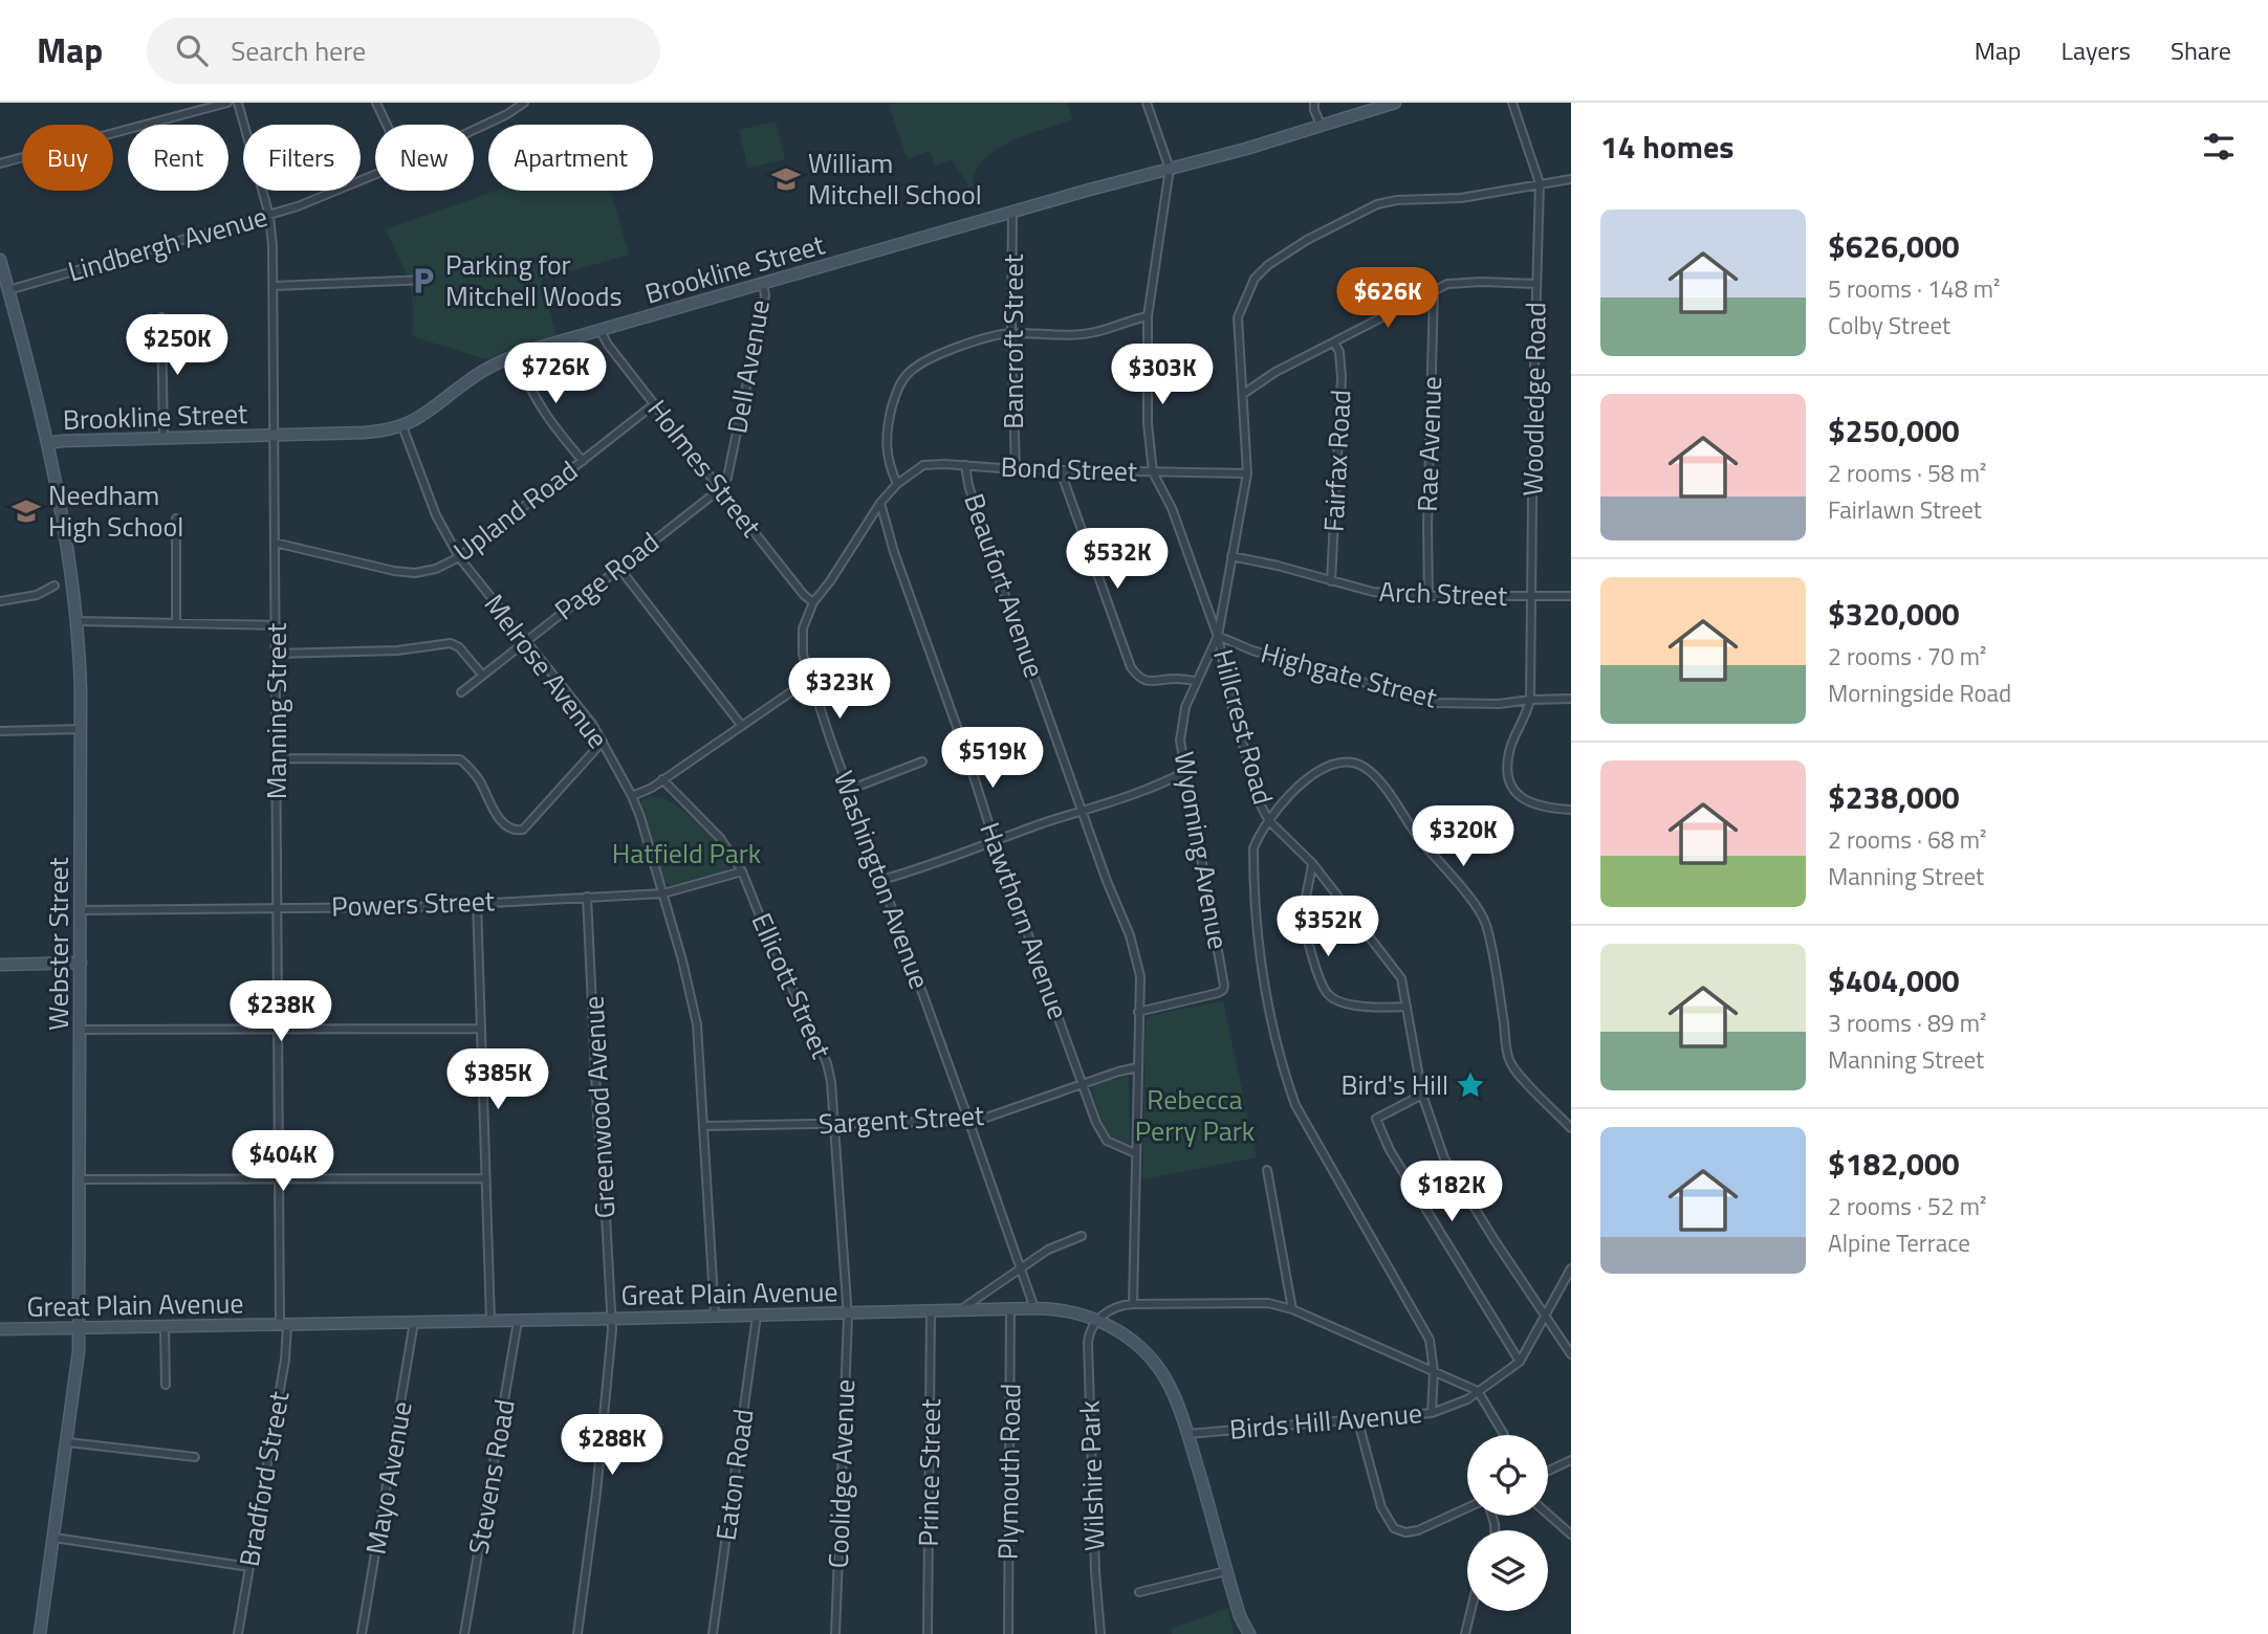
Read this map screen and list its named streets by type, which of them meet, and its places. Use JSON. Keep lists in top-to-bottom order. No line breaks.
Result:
{"streets":{"street":["Lindbergh Avenue","Brookline Street","Bancroft Street","Dell Avenue","Woodledge Road","Rae Avenue","Fairfax Road","Holmes Street","Bond Street","Upland Road","Page Road","Beaufort Avenue","Arch Street","Melrose Avenue","Highgate Street","Manning Street","Hillcrest Road","Wyoming Avenue","Washington Avenue","Powers Street","Hawthorn Avenue","Webster Street","Ellicott Street","Greenwood Avenue","Sargent Street","Great Plain Avenue","Birds Hill Avenue","Plymouth Road","Prince Street","Coolidge Avenue","Eaton Road","Wilshire Park","Stevens Road","Mayo Avenue","Bradford Street"]},"crossings":[["Lindbergh Avenue","Manning Street"],["Lindbergh Avenue","Webster Street"],["Brookline Street","Bancroft Street"],["Brookline Street","Dell Avenue"],["Brookline Street","Holmes Street"],["Brookline Street","Melrose Avenue"],["Brookline Street","Manning Street"],["Brookline Street","Webster Street"],["Bancroft Street","Bond Street"],["Dell Avenue","Holmes Street"],["Dell Avenue","Page Road"],["Woodledge Road","Arch Street"],["Woodledge Road","Highgate Street"],["Woodledge Road","Hillcrest Road"],["Rae Avenue","Arch Street"],["Fairfax Road","Arch Street"],["Holmes Street","Upland Road"],["Holmes Street","Page Road"],["Holmes Street","Washington Avenue"],["Bond Street","Beaufort Avenue"],["Bond Street","Hillcrest Road"],["Bond Street","Washington Avenue"],["Upland Road","Melrose Avenue"],["Upland Road","Manning Street"],["Page Road","Melrose Avenue"],["Beaufort Avenue","Wyoming Avenue"],["Beaufort Avenue","Hawthorn Avenue"],["Beaufort Avenue","Sargent Street"],["Arch Street","Hillcrest Road"],["Melrose Avenue","Powers Street"],["Melrose Avenue","Sargent Street"],["Melrose Avenue","Great Plain Avenue"],["Highgate Street","Hillcrest Road"],["Highgate Street","Wyoming Avenue"],["Manning Street","Powers Street"],["Manning Street","Great Plain Avenue"],["Manning Street","Bradford Street"],["Hillcrest Road","Wyoming Avenue"],["Hillcrest Road","Birds Hill Avenue"],["Washington Avenue","Hawthorn Avenue"],["Washington Avenue","Sargent Street"],["Washington Avenue","Great Plain Avenue"],["Powers Street","Webster Street"],["Powers Street","Ellicott Street"],["Powers Street","Greenwood Avenue"],["Hawthorn Avenue","Sargent Street"],["Webster Street","Great Plain Avenue"],["Ellicott Street","Sargent Street"],["Ellicott Street","Great Plain Avenue"],["Ellicott Street","Coolidge Avenue"],["Greenwood Avenue","Great Plain Avenue"],["Great Plain Avenue","Birds Hill Avenue"],["Great Plain Avenue","Plymouth Road"],["Great Plain Avenue","Prince Street"],["Great Plain Avenue","Coolidge Avenue"],["Great Plain Avenue","Eaton Road"],["Great Plain Avenue","Wilshire Park"],["Great Plain Avenue","Stevens Road"],["Great Plain Avenue","Mayo Avenue"],["Great Plain Avenue","Bradford Street"]],"parks":["Hatfield Park","Rebecca Perry Park"],"places":{"school or university":["William Mitchell School","Needham High School"],"parking":["Parking for Mitchell Woods"],"place":["Bird's Hill"]},"page":{"header":"Map","search":"Search here","nav":["Map","Layers","Share"],"heading":"14 homes","chip":["Buy","Rent","Filters","New","Apartment"],"list":[{"name":"$626,000","note":"5 rooms · 148 m² · Colby Street"},{"name":"$250,000","note":"2 rooms · 58 m² · Fairlawn Street"},{"name":"$320,000","note":"2 rooms · 70 m² · Morningside Road"},{"name":"$238,000","note":"2 rooms · 68 m² · Manning Street"},{"name":"$404,000","note":"3 rooms · 89 m² · Manning Street"},{"name":"$182,000","note":"2 rooms · 52 m² · Alpine Terrace"}],"price":["$626K","$250K","$726K","$303K","$532K","$323K","$519K","$320K","$352K","$238K","$385K","$404K","$182K","$288K"]}}
